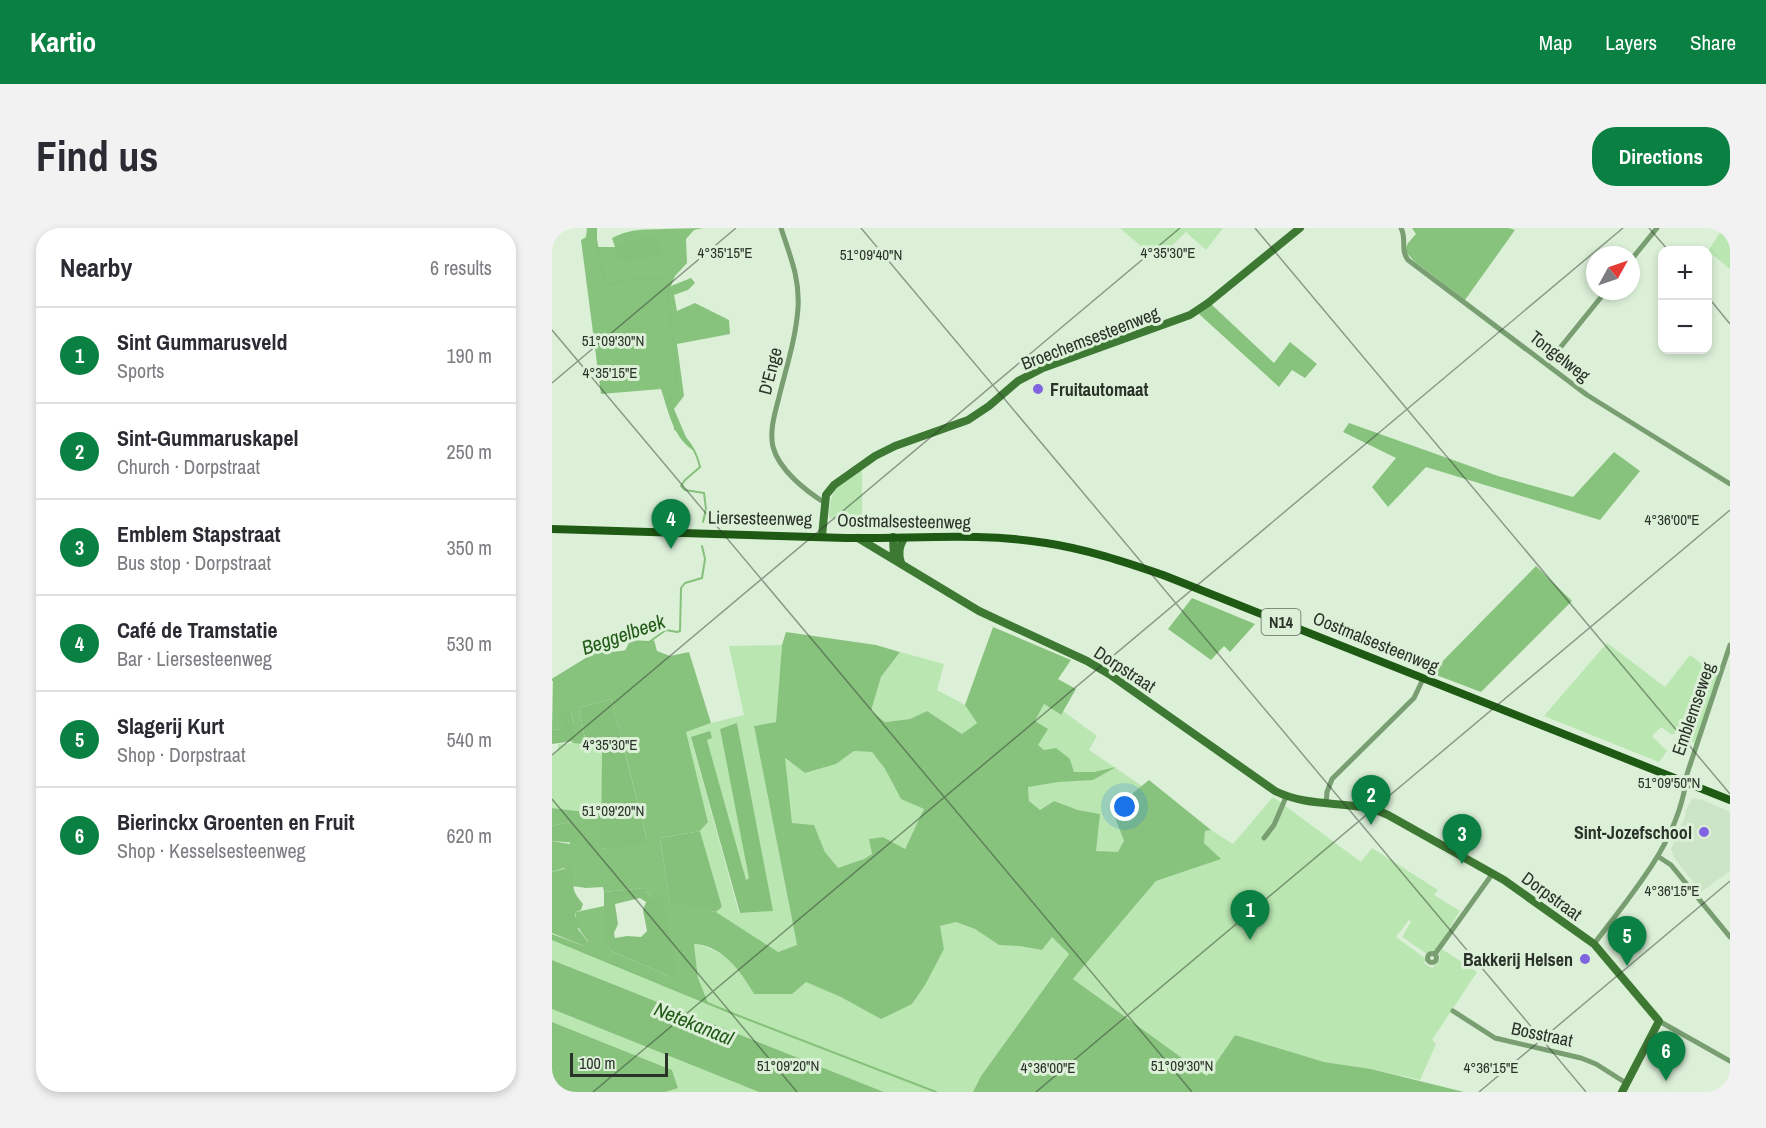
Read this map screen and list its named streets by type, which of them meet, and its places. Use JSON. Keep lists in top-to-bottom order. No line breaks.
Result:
{"streets":{"main road":["Liersesteenweg","Oostmalsesteenweg","N14"],"street":["Broechemsesteenweg","Tongelweg","D'Enge","Dorpstraat","Emblemseweg","Bosstraat"]},"crossings":[["Broechemsesteenweg","D'Enge"],["Liersesteenweg","Oostmalsesteenweg"],["Oostmalsesteenweg","Dorpstraat"],["Oostmalsesteenweg","Emblemseweg"],["Dorpstraat","Emblemseweg"]],"water":["Beggelbeek","Netekanaal"],"places":["Fruitautomaat","Sint-Jozefschool","Bakkerij Helsen"],"scale_bar":"100 m","north":"top right","page":{"header":"Kartio","nav":["Map","Layers","Share"],"buttons":"Directions","title":"Find us","heading":["Nearby","6 results"],"map_buttons":["+","−"],"list":[{"mark":"1","name":"Sint Gummarusveld","note":"Sports","value":"190 m"},{"mark":"2","name":"Sint-Gummaruskapel","note":"Church · Dorpstraat","value":"250 m"},{"mark":"3","name":"Emblem Stapstraat","note":"Bus stop · Dorpstraat","value":"350 m"},{"mark":"4","name":"Café de Tramstatie","note":"Bar · Liersesteenweg","value":"530 m"},{"mark":"5","name":"Slagerij Kurt","note":"Shop · Dorpstraat","value":"540 m"},{"mark":"6","name":"Bierinckx Groenten en Fruit","note":"Shop · Kesselsesteenweg","value":"620 m"}],"pins":["4","2","3","1","5","6"],"scale":"100 m"},"coordinates":["4°35'15\"E","4°35'30\"E","51°09'40\"N","51°09'30\"N","4°36'00\"E","51°09'50\"N","51°09'20\"N","4°36'15\"E"]}
